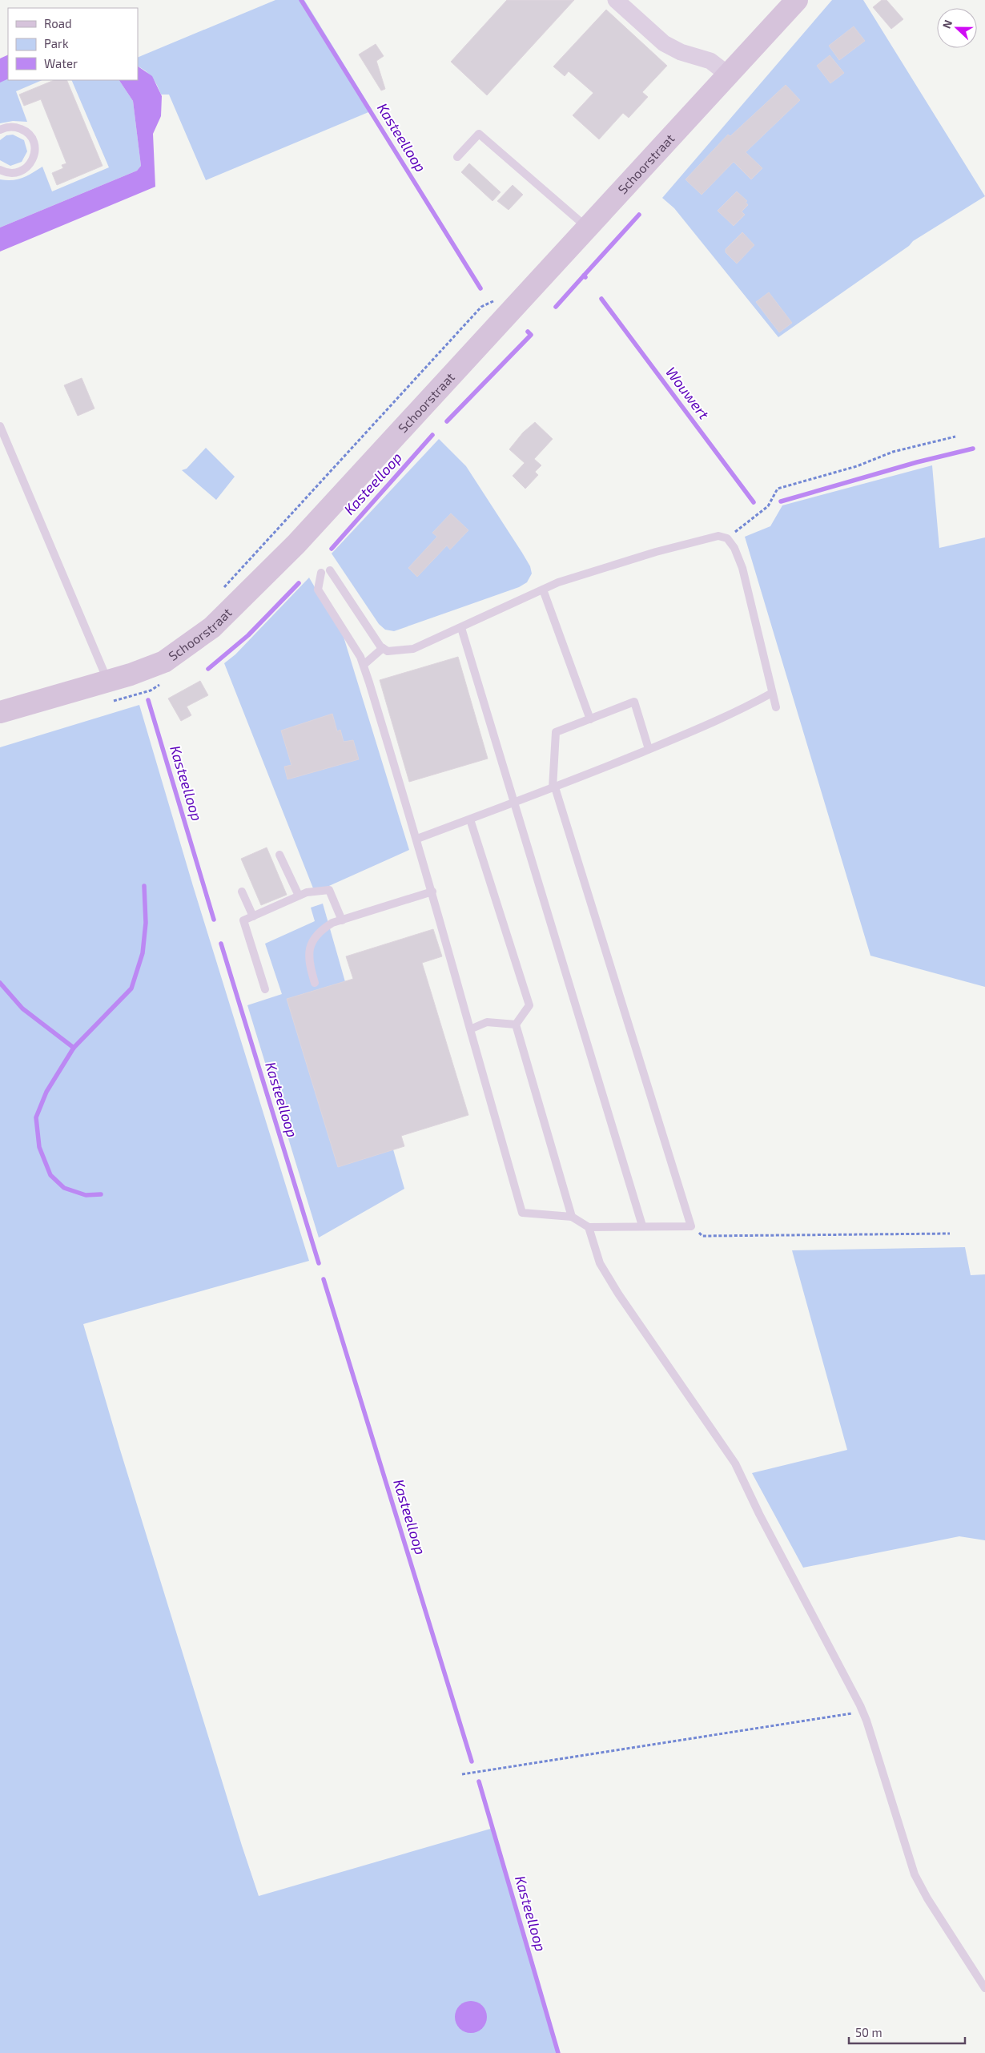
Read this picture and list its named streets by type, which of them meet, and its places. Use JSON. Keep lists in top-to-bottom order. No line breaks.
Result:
{"streets":{"street":["Schoorstraat"]},"water":["Kasteelloop","Wouwert"],"legend":["Road","Park","Water"],"scale_bar":"50 m","north":"left"}
